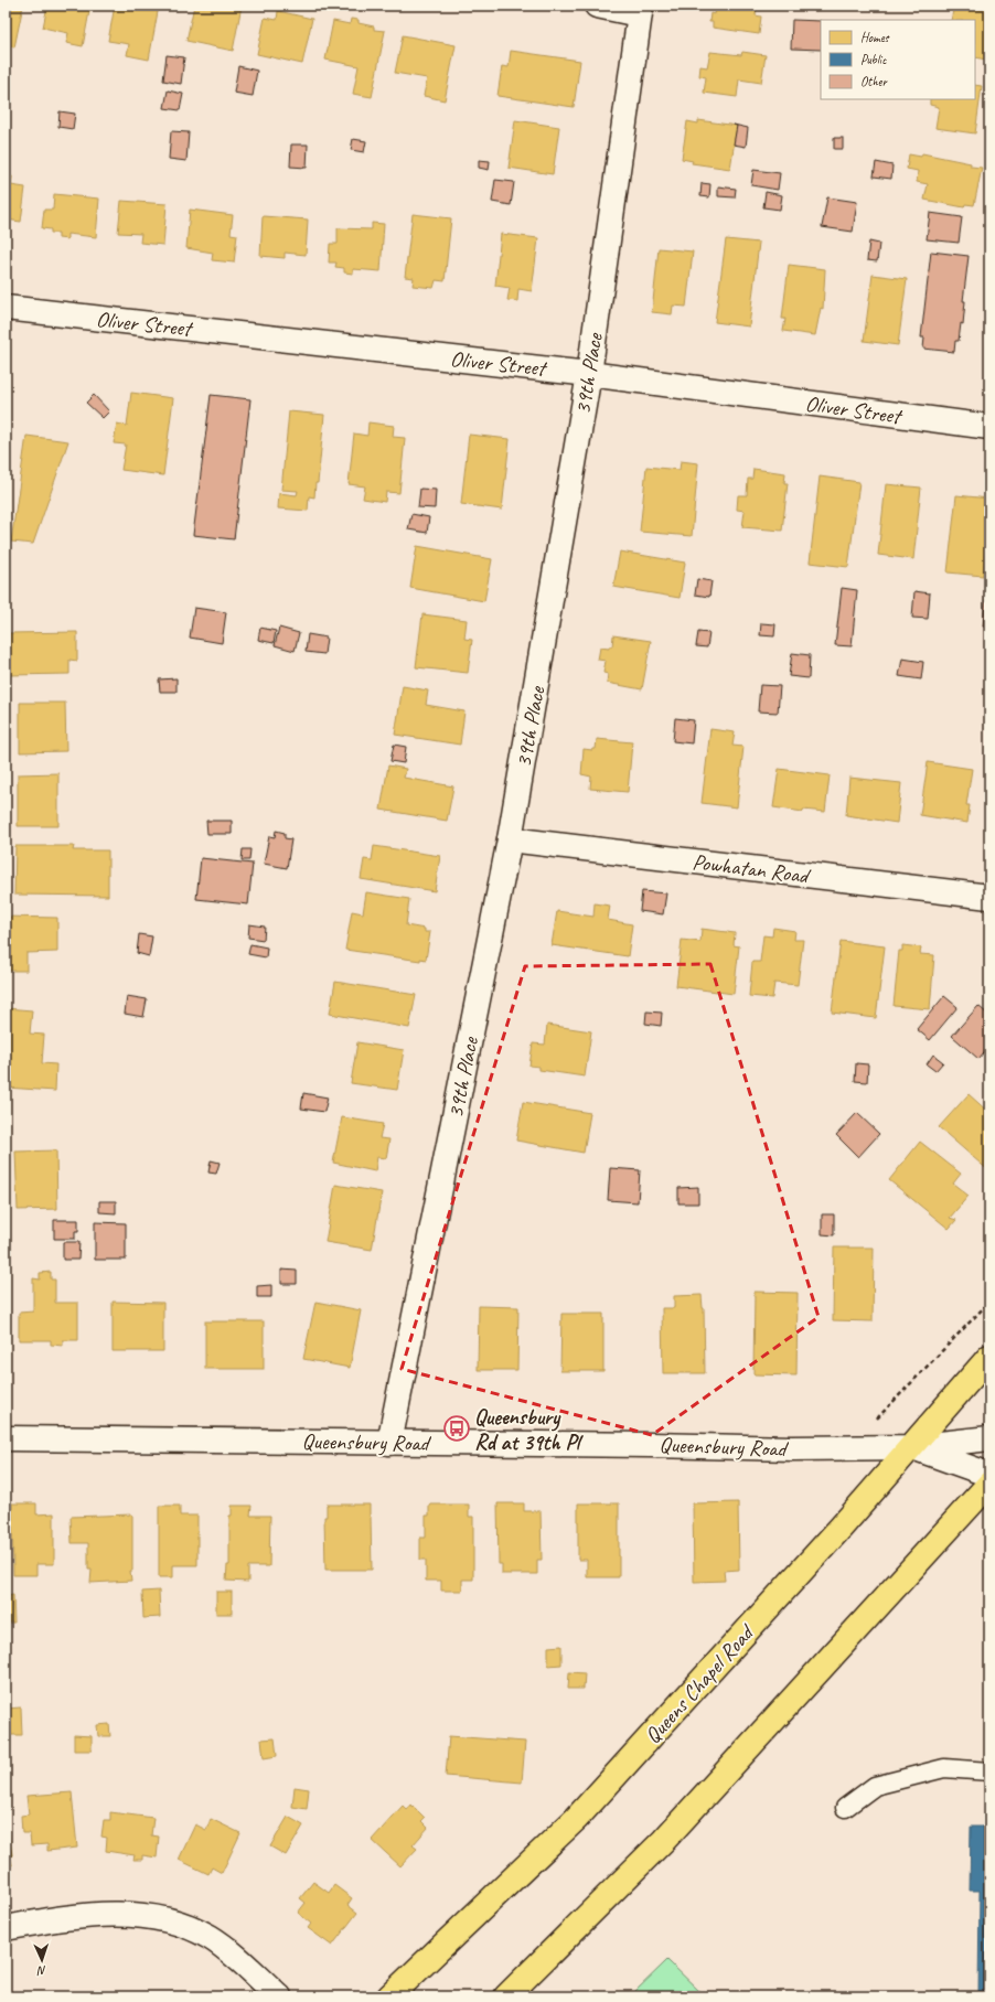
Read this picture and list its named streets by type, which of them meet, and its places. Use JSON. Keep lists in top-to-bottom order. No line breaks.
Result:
{"streets":{"main road":["Queens Chapel Road"],"street":["Oliver Street","39th Place","Powhatan Road","Queensbury Road"]},"crossings":[["Oliver Street","39th Place"],["39th Place","Powhatan Road"],["39th Place","Queensbury Road"],["Queensbury Road","Queens Chapel Road"]],"places":{"bus stop":["Queensbury Rd at 39th Pl"]},"legend":["Homes","Public","Other"],"north":"bottom"}
